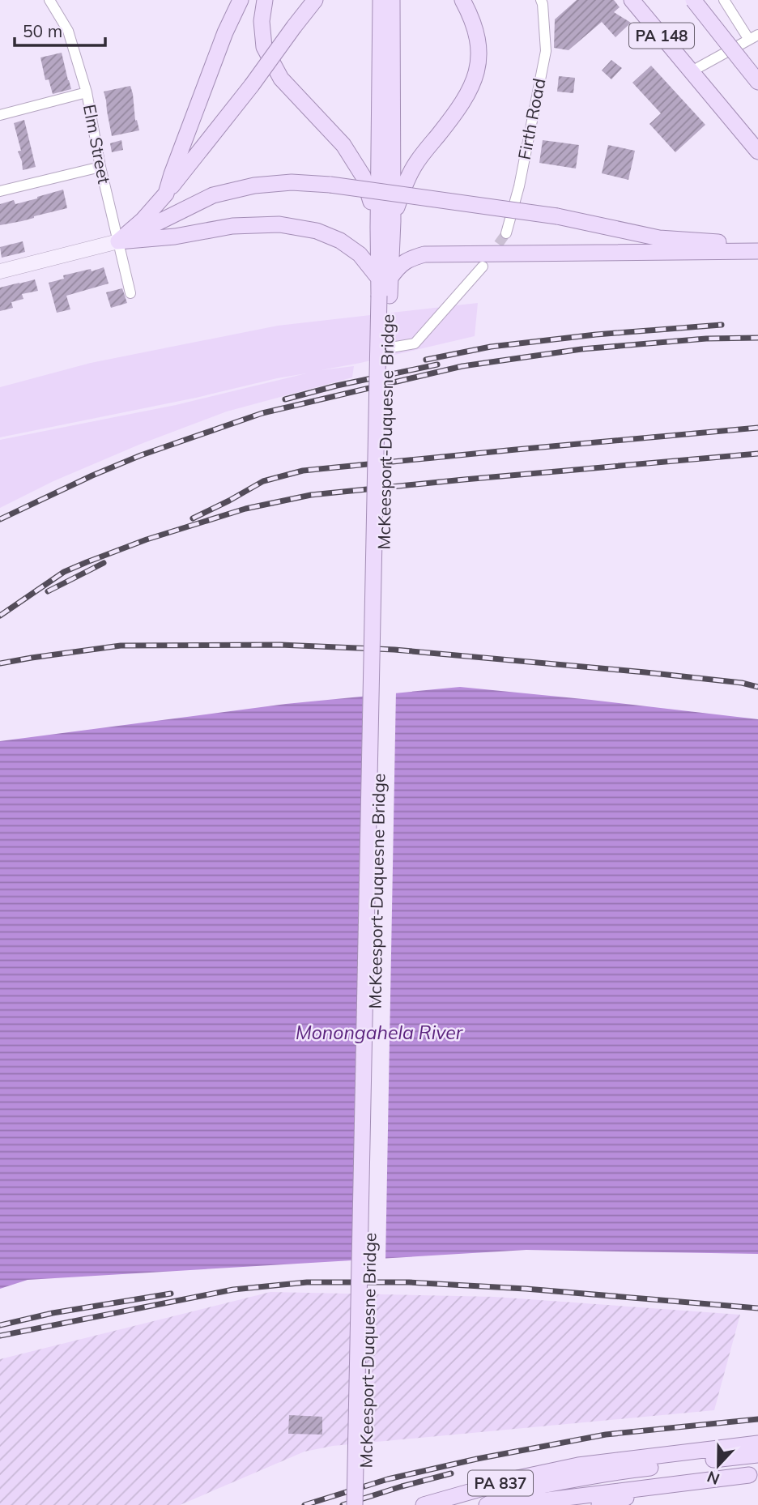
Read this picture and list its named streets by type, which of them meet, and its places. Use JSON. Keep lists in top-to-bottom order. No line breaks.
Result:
{"streets":{"main road":["PA 148","McKeesport-Duquesne Bridge","PA 837"],"street":["Firth Road","Elm Street"]},"water":["Monongahela River"],"scale_bar":"50 m","north":"bottom"}
